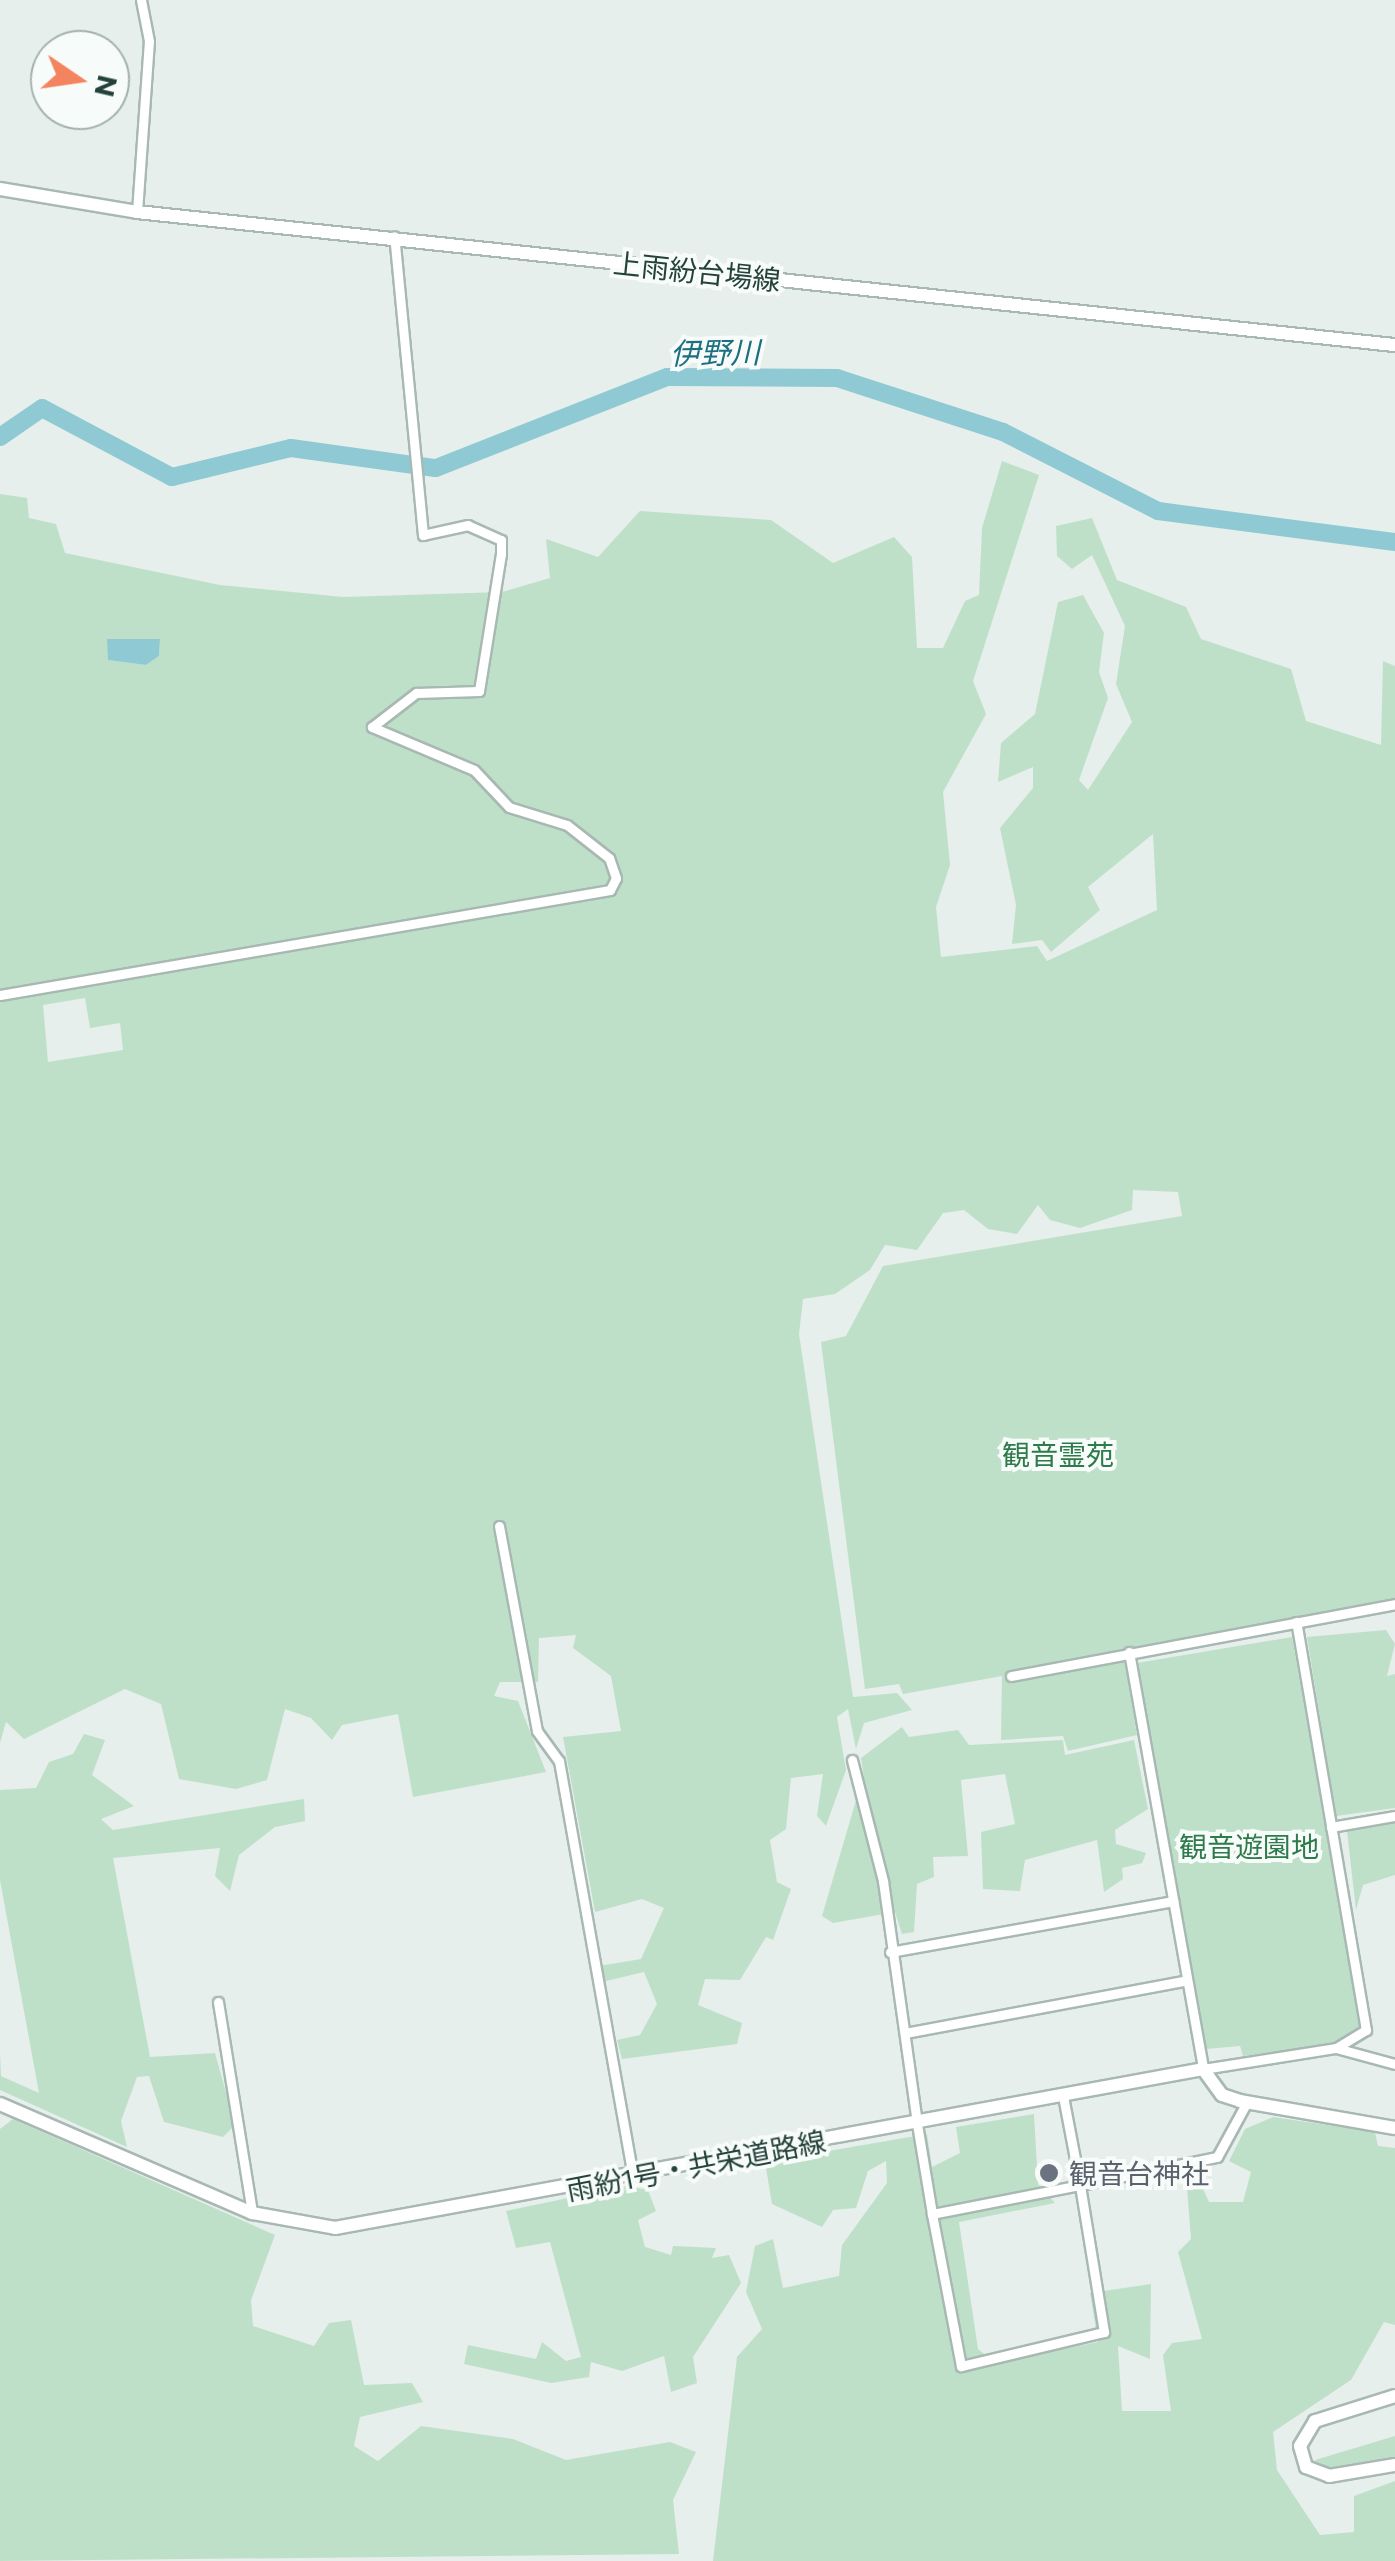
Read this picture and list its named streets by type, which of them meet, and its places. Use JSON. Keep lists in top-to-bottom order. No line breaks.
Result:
{"streets":{"street":["上雨紛台場線","雨紛1号・共栄道路線"]},"water":["伊野川"],"parks":["観音霊苑","観音遊園地"],"places":["観音台神社"],"north":"right"}
